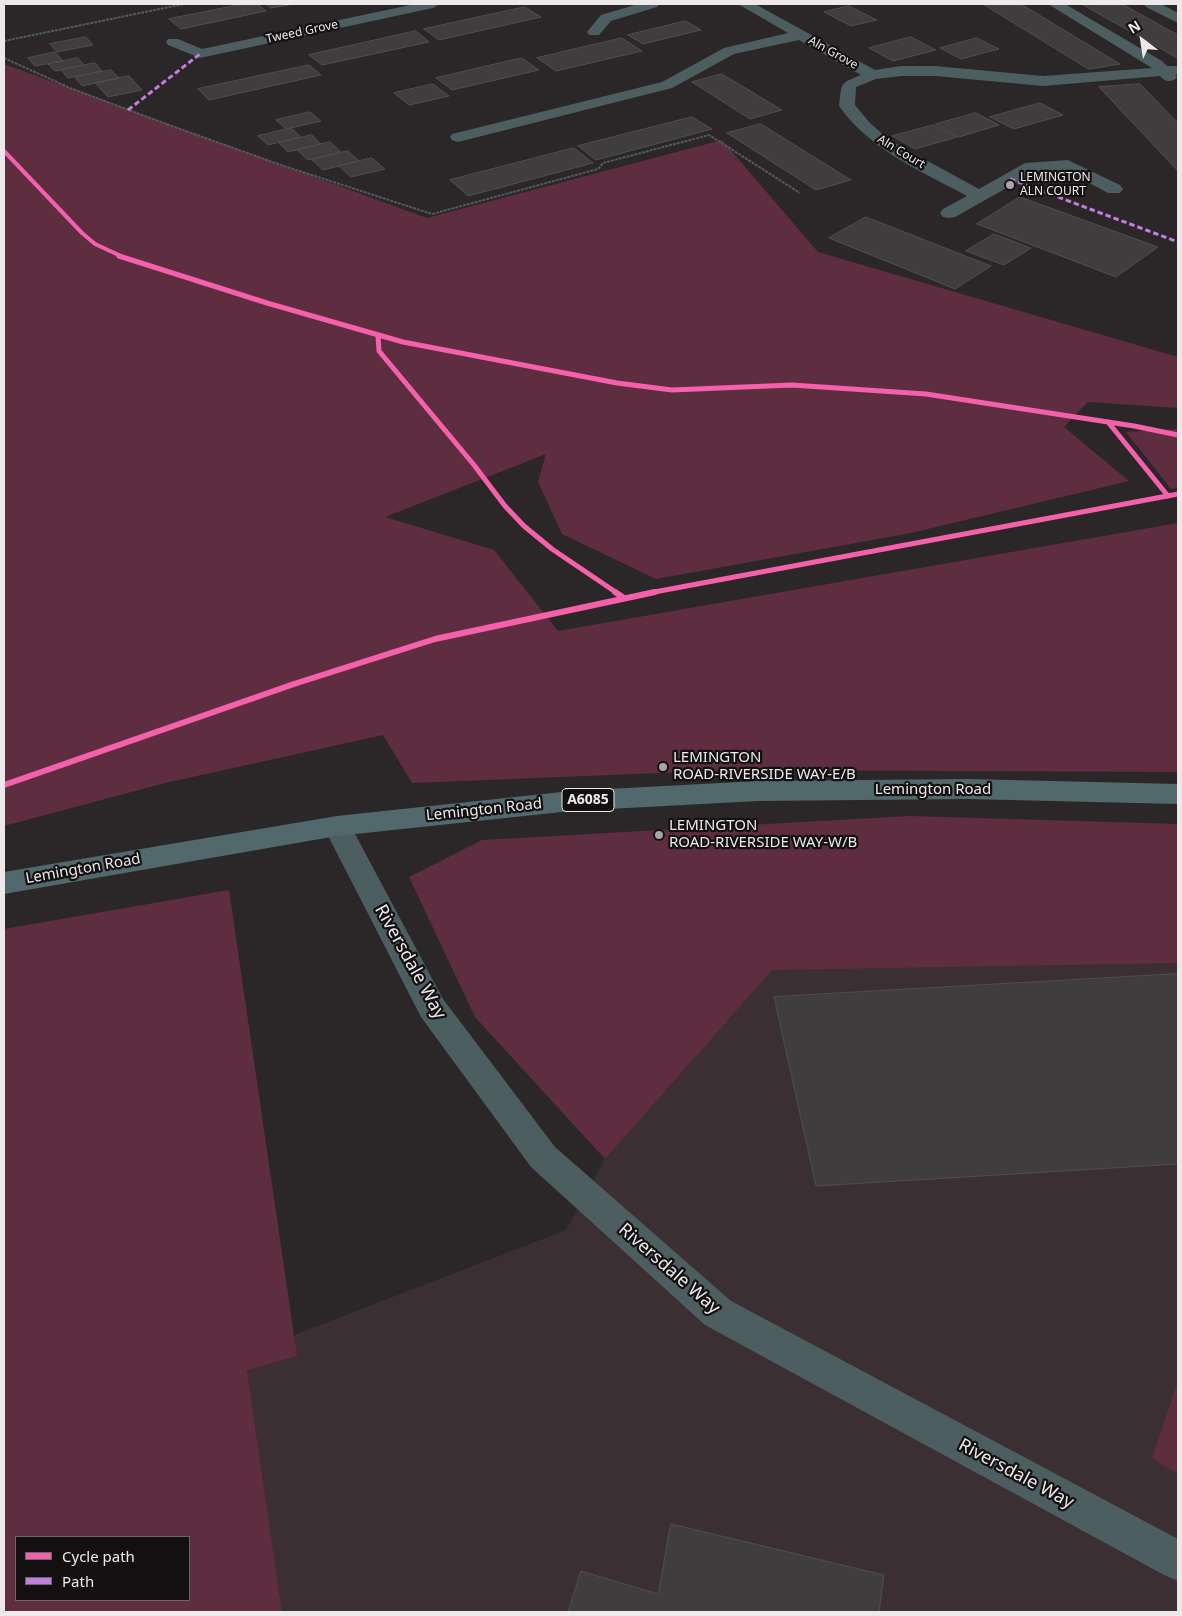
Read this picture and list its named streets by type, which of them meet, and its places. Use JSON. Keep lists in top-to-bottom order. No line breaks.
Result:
{"streets":{"main road":["Lemington Road","A6085"],"street":["Tweed Grove","Aln Grove","Aln Court","Riversdale Way"]},"crossings":[["Aln Grove","Aln Court"],["Lemington Road","Riversdale Way"]],"places":["LEMINGTON ALN COURT","LEMINGTON ROAD-RIVERSIDE WAY-E/B","LEMINGTON ROAD-RIVERSIDE WAY-W/B"],"legend":["Cycle path","Path"],"north":"top left"}
